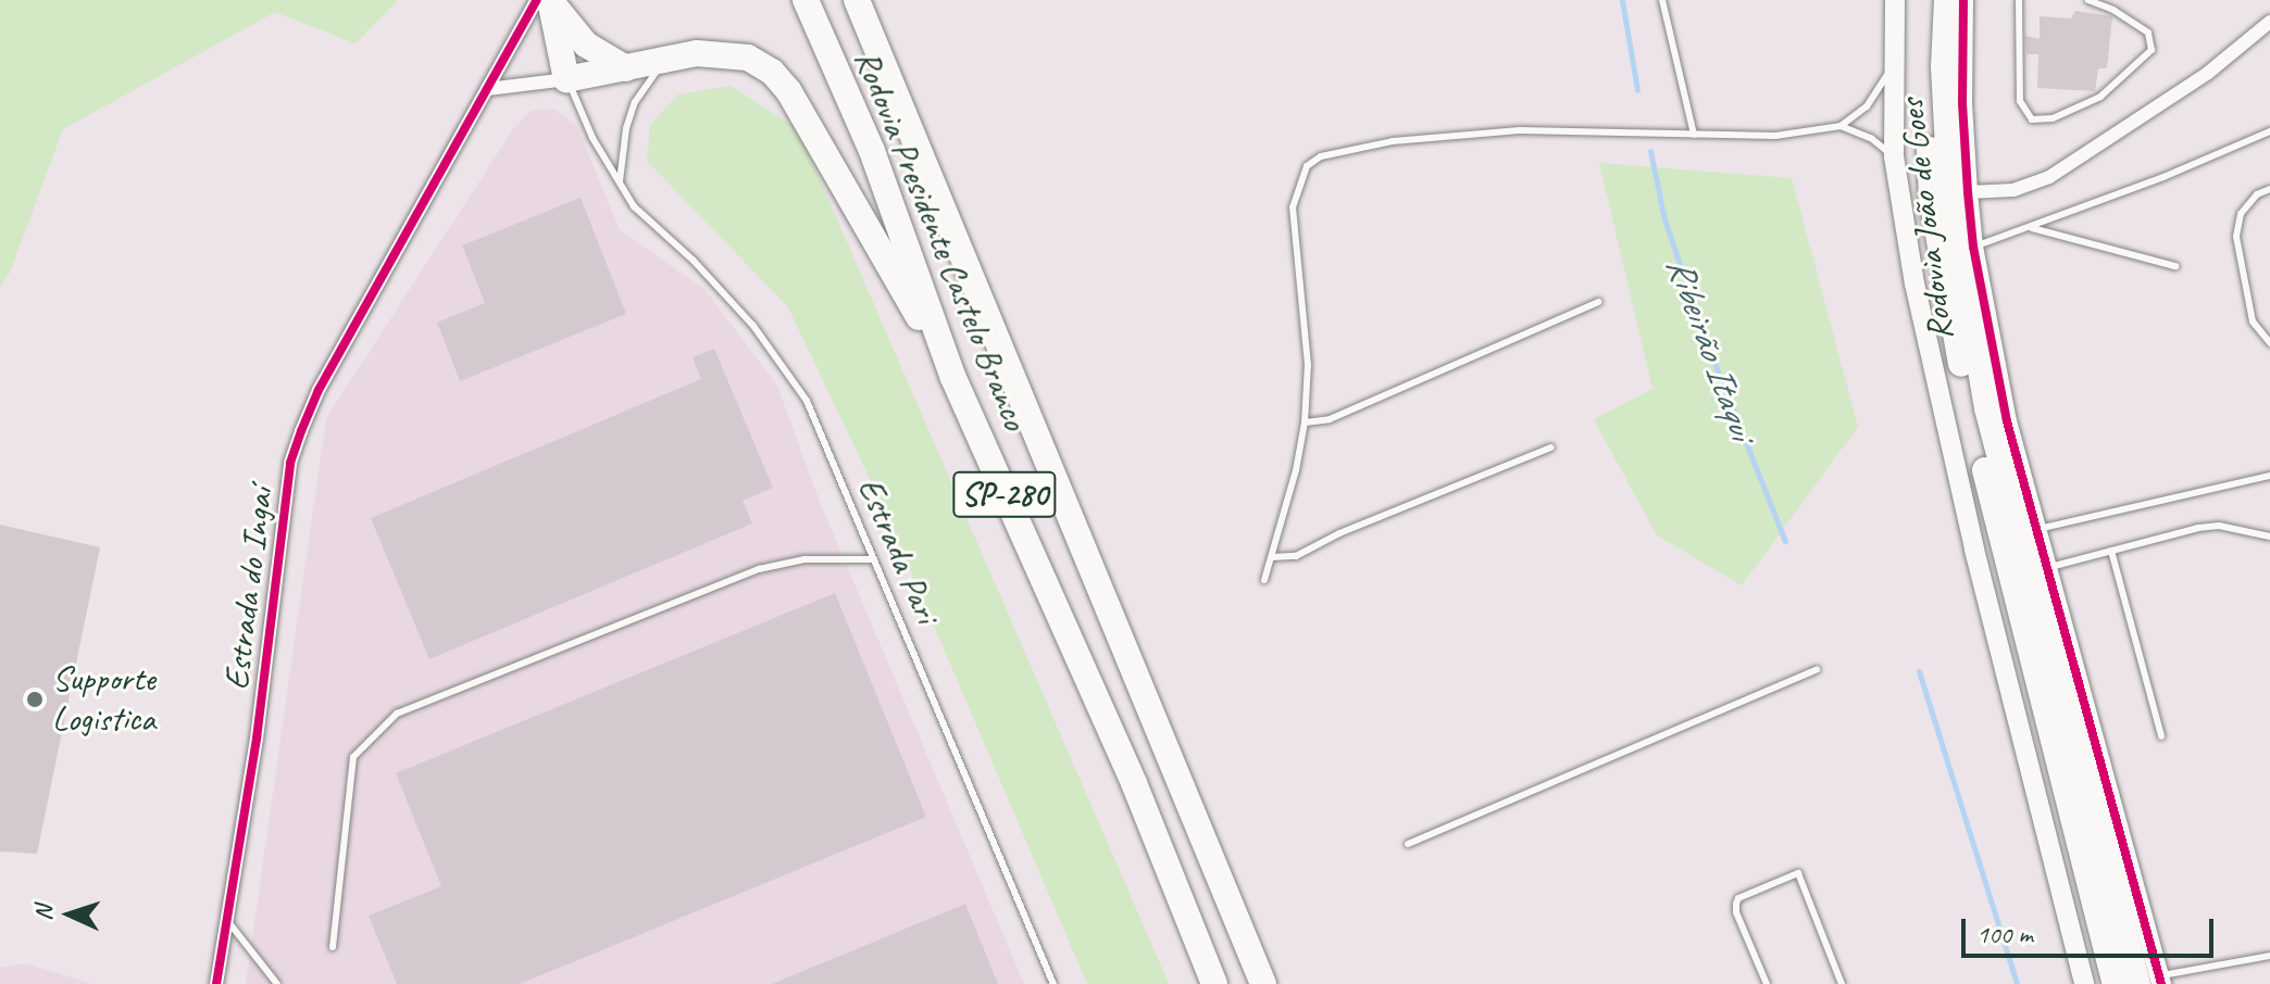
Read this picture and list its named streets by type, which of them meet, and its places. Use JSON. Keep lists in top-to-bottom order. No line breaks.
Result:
{"streets":{"highway":["Rodovia João de Goes","Rodovia Presidente Castelo Branco","SP-280"],"street":["Estrada do Ingaí"],"lane":["Estrada Pari"]},"water":["Ribeirão Itaqui"],"places":["Supporte Logistica"],"scale_bar":"100 m","north":"left"}
